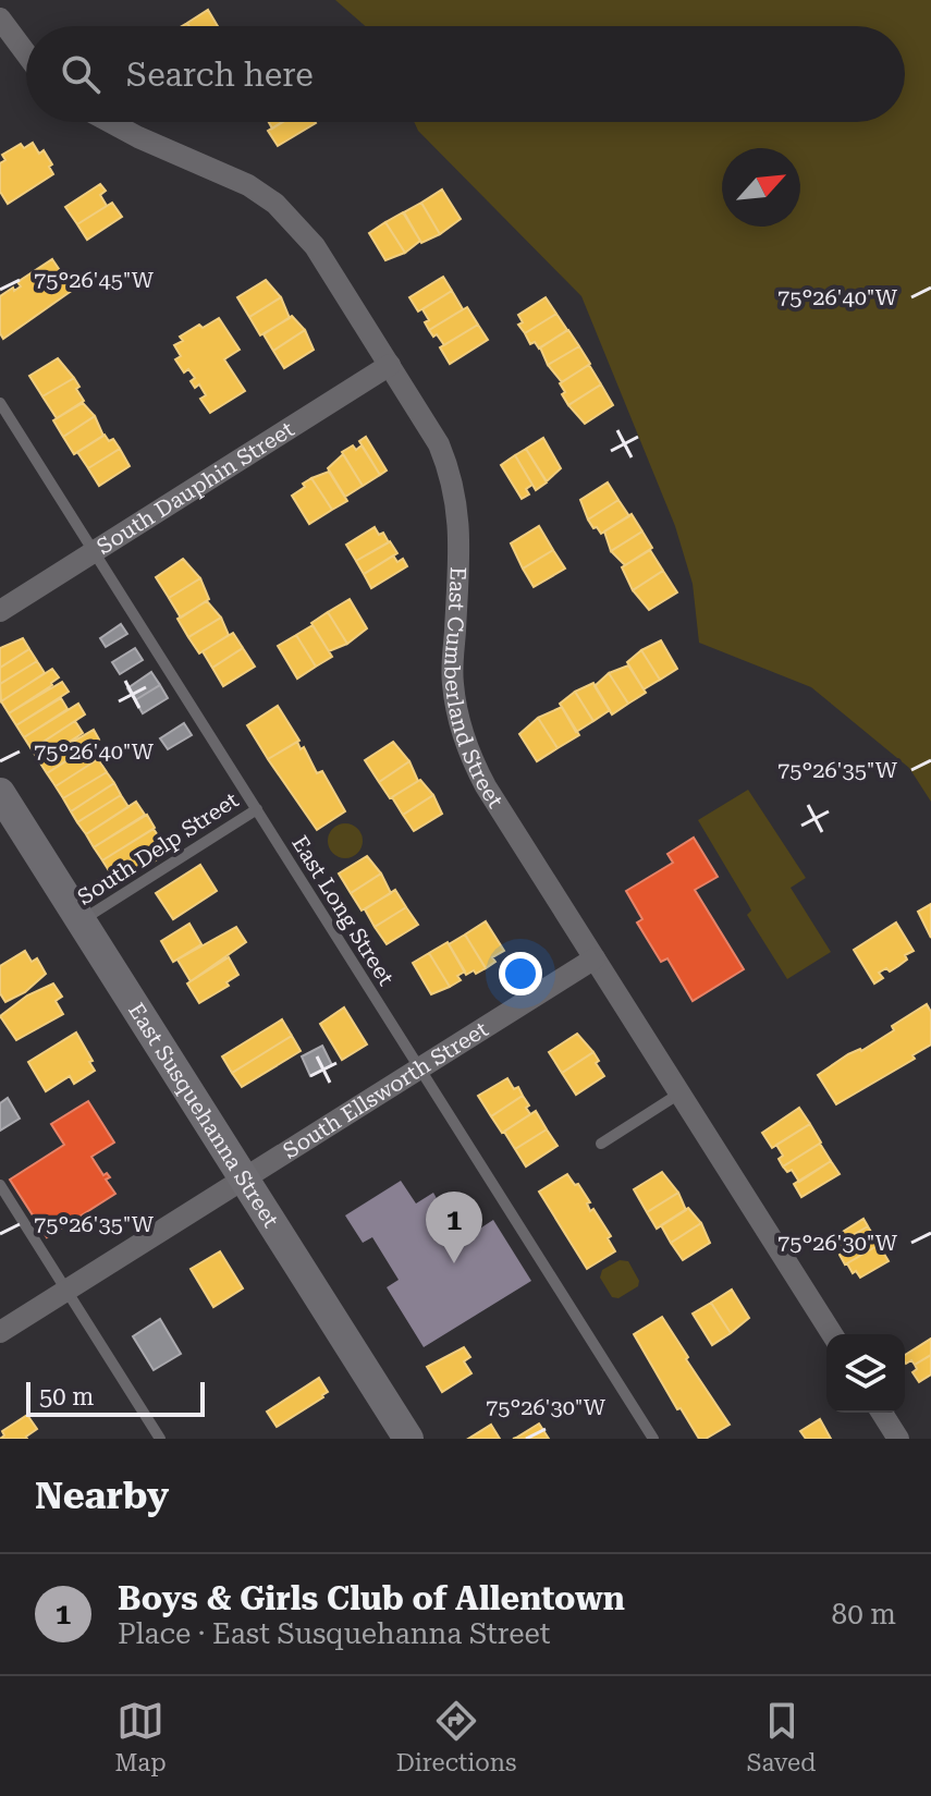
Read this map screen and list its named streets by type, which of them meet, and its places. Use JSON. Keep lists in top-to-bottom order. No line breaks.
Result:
{"streets":{"main road":["East Susquehanna Street"],"street":["South Dauphin Street","East Cumberland Street","South Ellsworth Street"],"lane":["South Delp Street","East Long Street"]},"crossings":[["South Dauphin Street","East Cumberland Street"],["South Dauphin Street","East Long Street"],["East Cumberland Street","South Ellsworth Street"],["South Delp Street","East Long Street"],["South Delp Street","East Susquehanna Street"],["East Long Street","South Ellsworth Street"],["South Ellsworth Street","East Susquehanna Street"]],"scale_bar":"50 m","north":"top right","page":{"search":"Search here","pins":"1","scale":"50 m","heading":"Nearby","list":[{"mark":"1","name":"Boys & Girls Club of Allentown","note":"Place · East Susquehanna Street","value":"80 m"}],"nav":["Map","Directions","Saved"]},"coordinates":["75°26'45\"W","75°26'40\"W","75°26'35\"W","75°26'30\"W"]}
